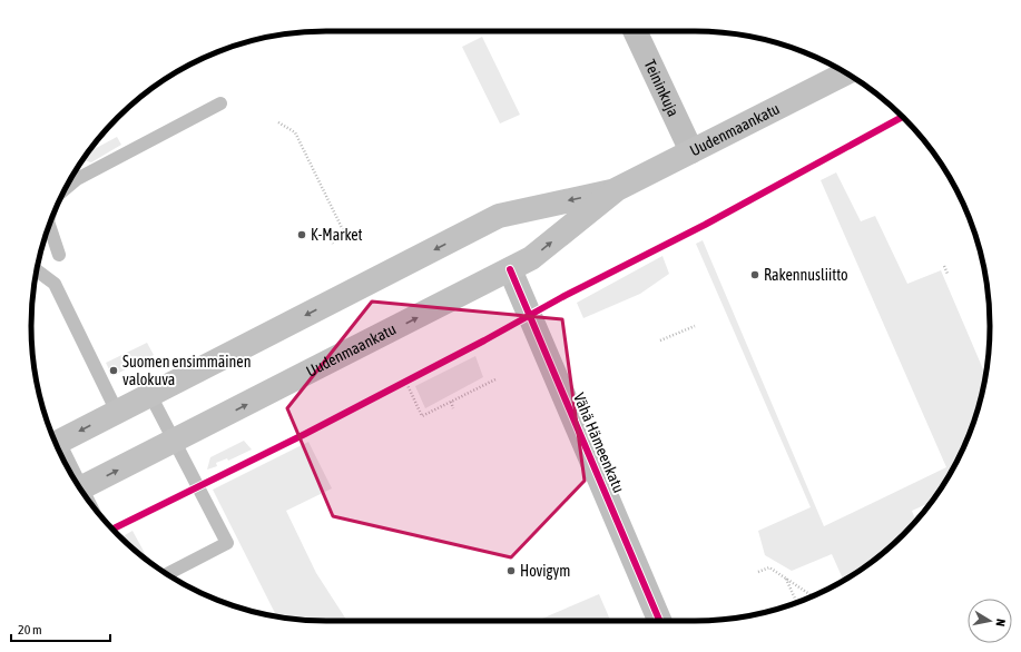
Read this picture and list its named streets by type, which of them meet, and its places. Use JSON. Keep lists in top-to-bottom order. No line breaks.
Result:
{"streets":{"main road":["Uudenmaankatu"],"street":["Teininkuja","Vähä Hämeenkatu"]},"crossings":[["Teininkuja","Uudenmaankatu"],["Uudenmaankatu","Vähä Hämeenkatu"]],"places":["K-Market","Rakennusliitto","Suomen ensimmäinen valokuva","Hovigym"],"scale_bar":"20 m","north":"right"}
